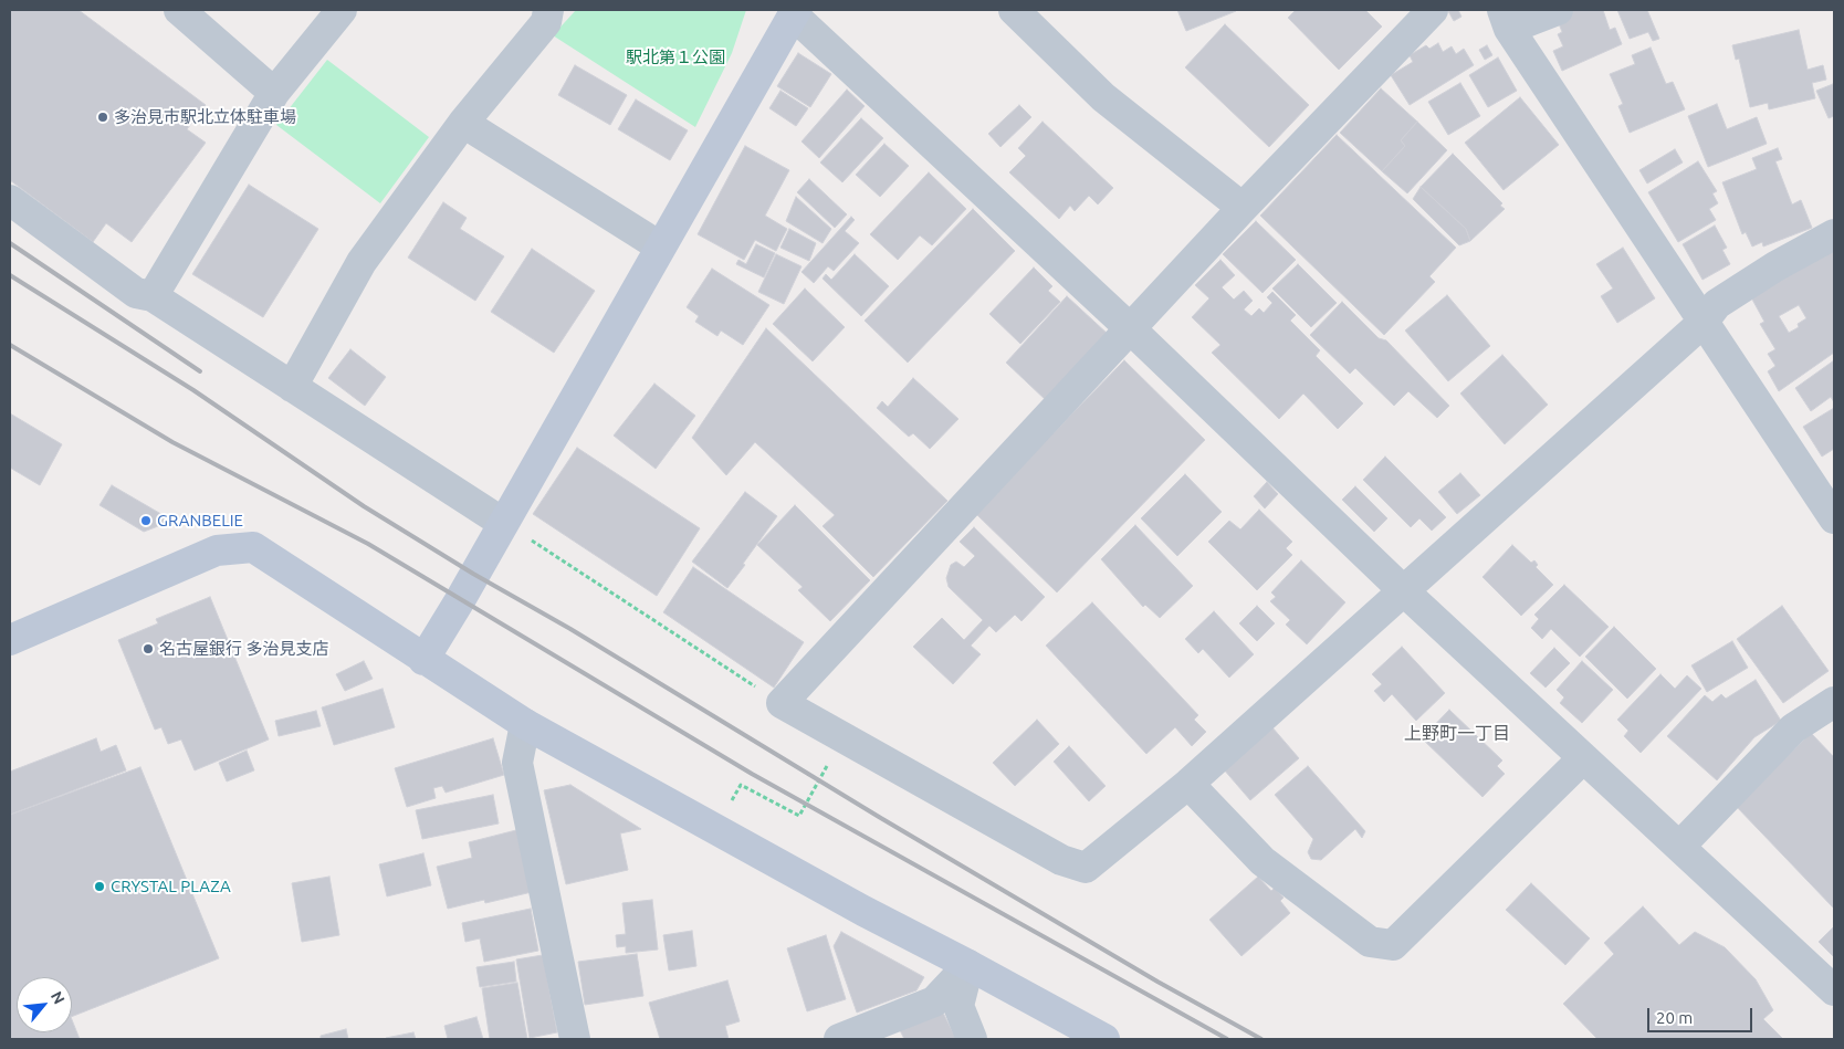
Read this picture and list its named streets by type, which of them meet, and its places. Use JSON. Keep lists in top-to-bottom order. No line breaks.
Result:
{"districts":["上野町一丁目"],"parks":["駅北第１公園"],"places":["多治見市駅北立体駐車場","GRANBELIE","名古屋銀行 多治見支店","CRYSTAL PLAZA"],"scale_bar":"20 m","north":"top right"}
